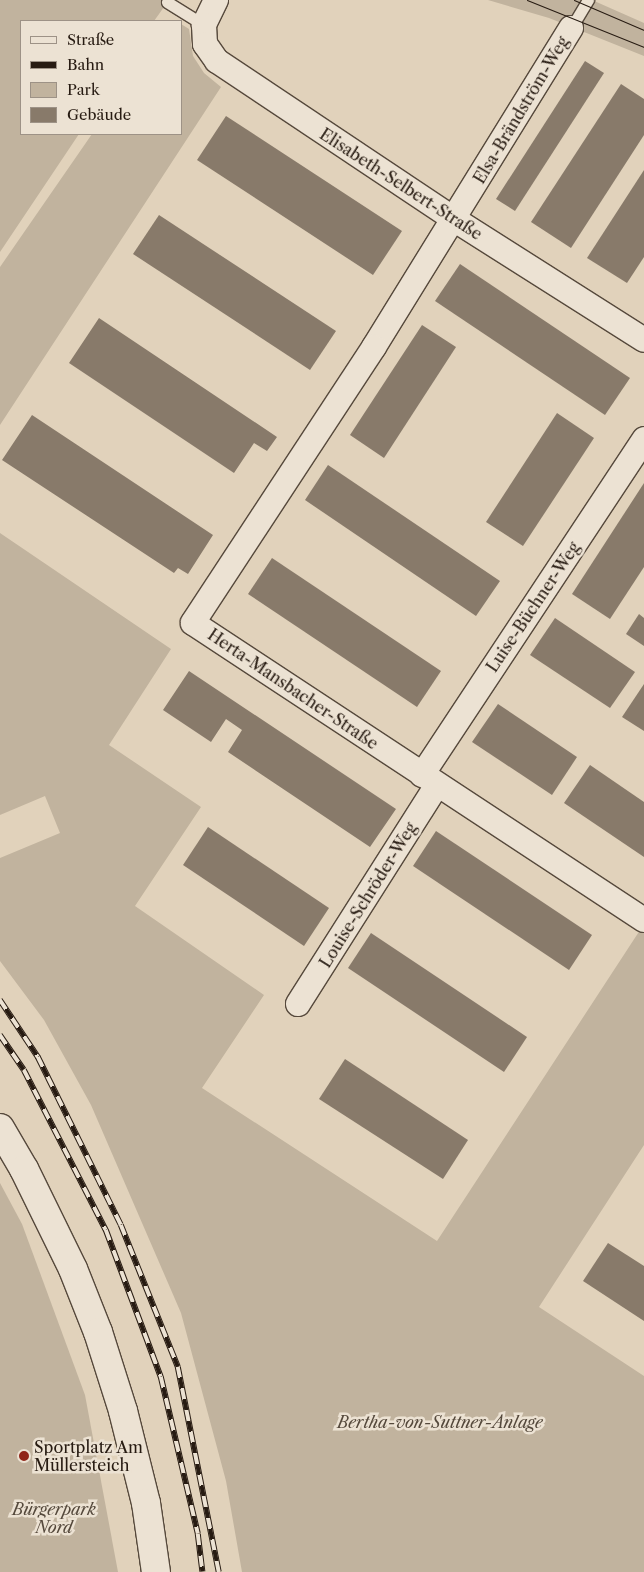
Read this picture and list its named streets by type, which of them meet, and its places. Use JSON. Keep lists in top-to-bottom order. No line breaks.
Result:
{"streets":{"street":["Elsa-Brändström-Weg","Elisabeth-Selbert-Straße","Luise-Büchner-Weg","Herta-Mansbacher-Straße","Louise-Schröder-Weg"]},"crossings":[["Elsa-Brändström-Weg","Elisabeth-Selbert-Straße"],["Elsa-Brändström-Weg","Herta-Mansbacher-Straße"],["Elisabeth-Selbert-Straße","Herta-Mansbacher-Straße"],["Luise-Büchner-Weg","Herta-Mansbacher-Straße"],["Luise-Büchner-Weg","Louise-Schröder-Weg"],["Herta-Mansbacher-Straße","Louise-Schröder-Weg"]],"parks":["Bertha-von-Suttner-Anlage","Bürgerpark Nord"],"places":["Sportplatz Am Müllersteich"],"legend":["Straße","Bahn","Park","Gebäude"]}
